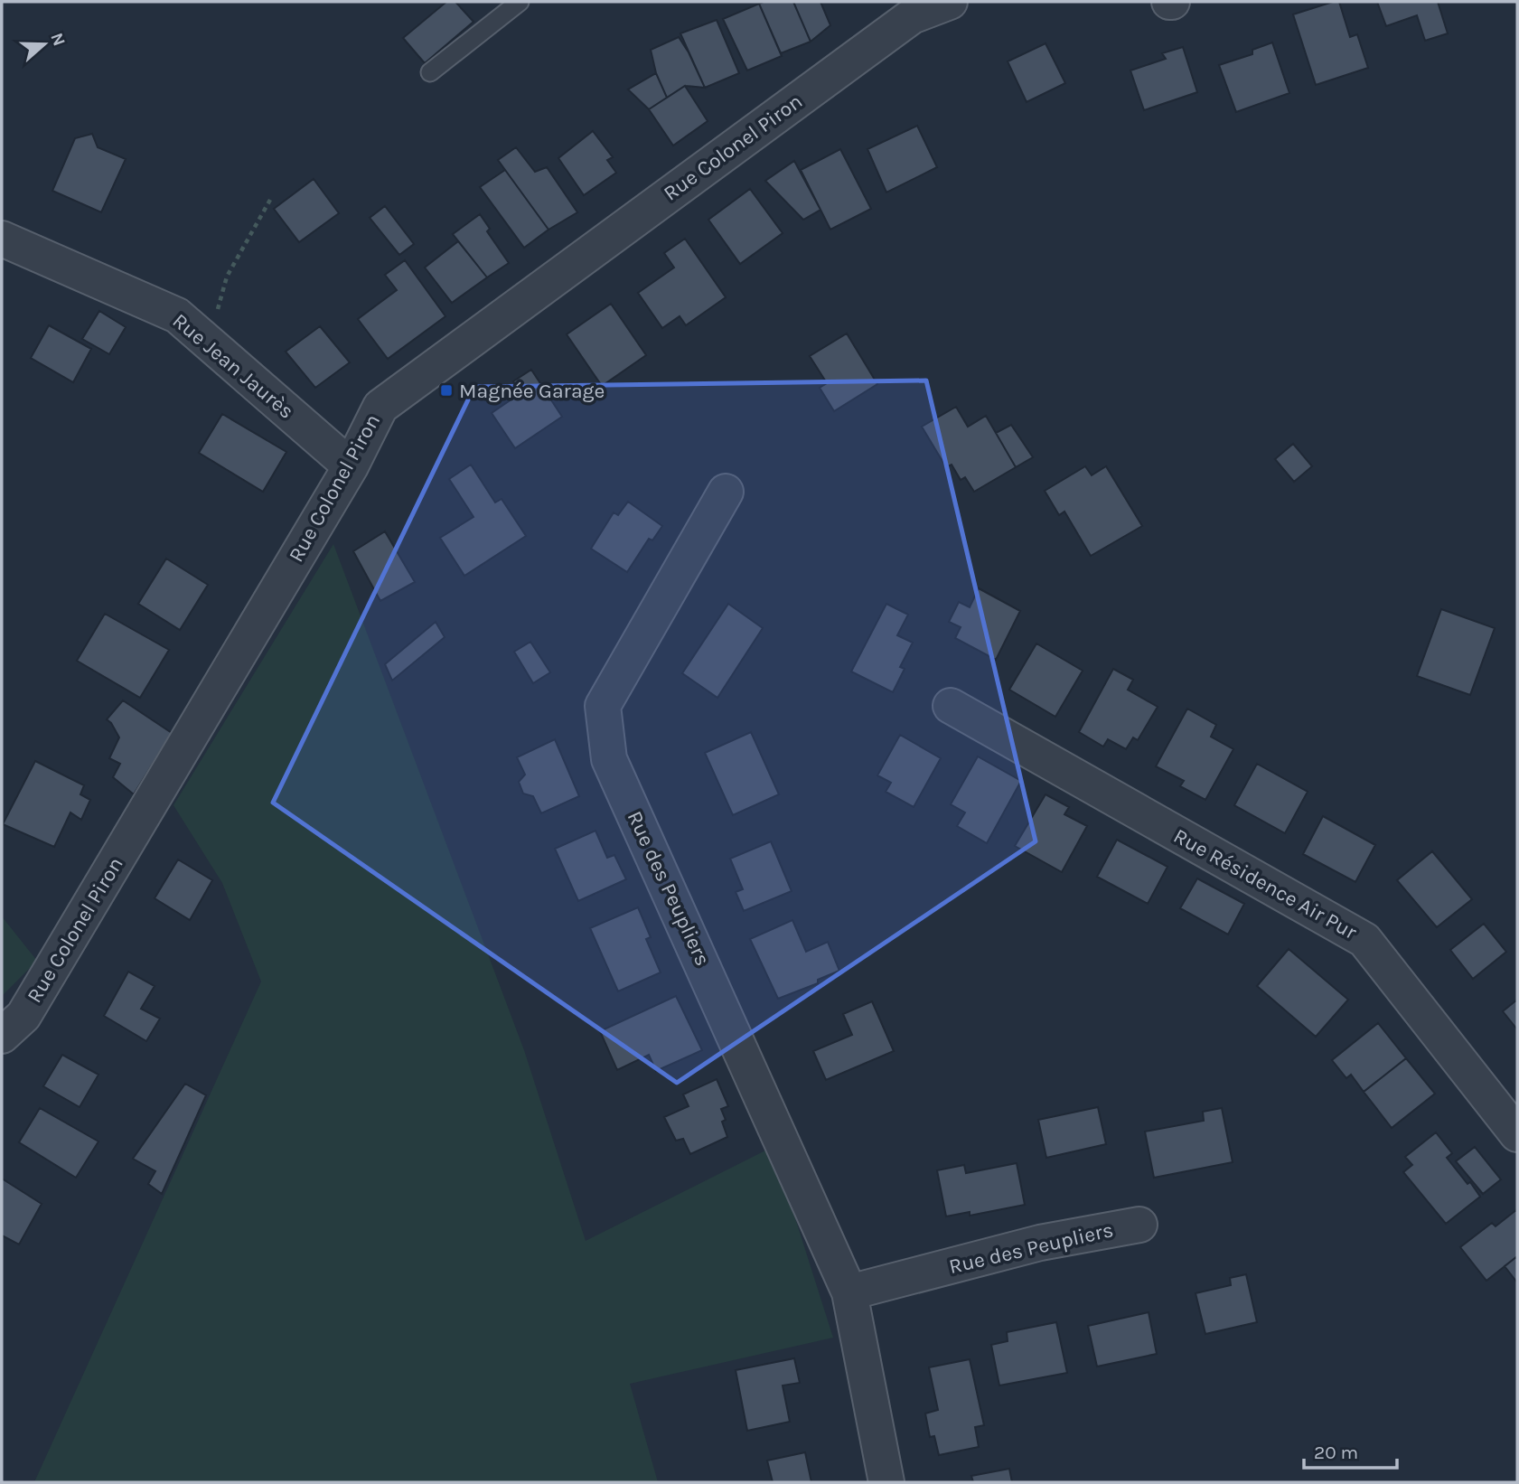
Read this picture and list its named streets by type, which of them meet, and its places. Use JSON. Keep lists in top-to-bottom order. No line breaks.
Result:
{"streets":{"street":["Rue Colonel Piron","Rue Jean Jaurès","Rue Résidence Air Pur","Rue des Peupliers"]},"crossings":[["Rue Colonel Piron","Rue Jean Jaurès"]],"places":{"transit":["Magnée Garage"]},"scale_bar":"20 m","north":"right"}
